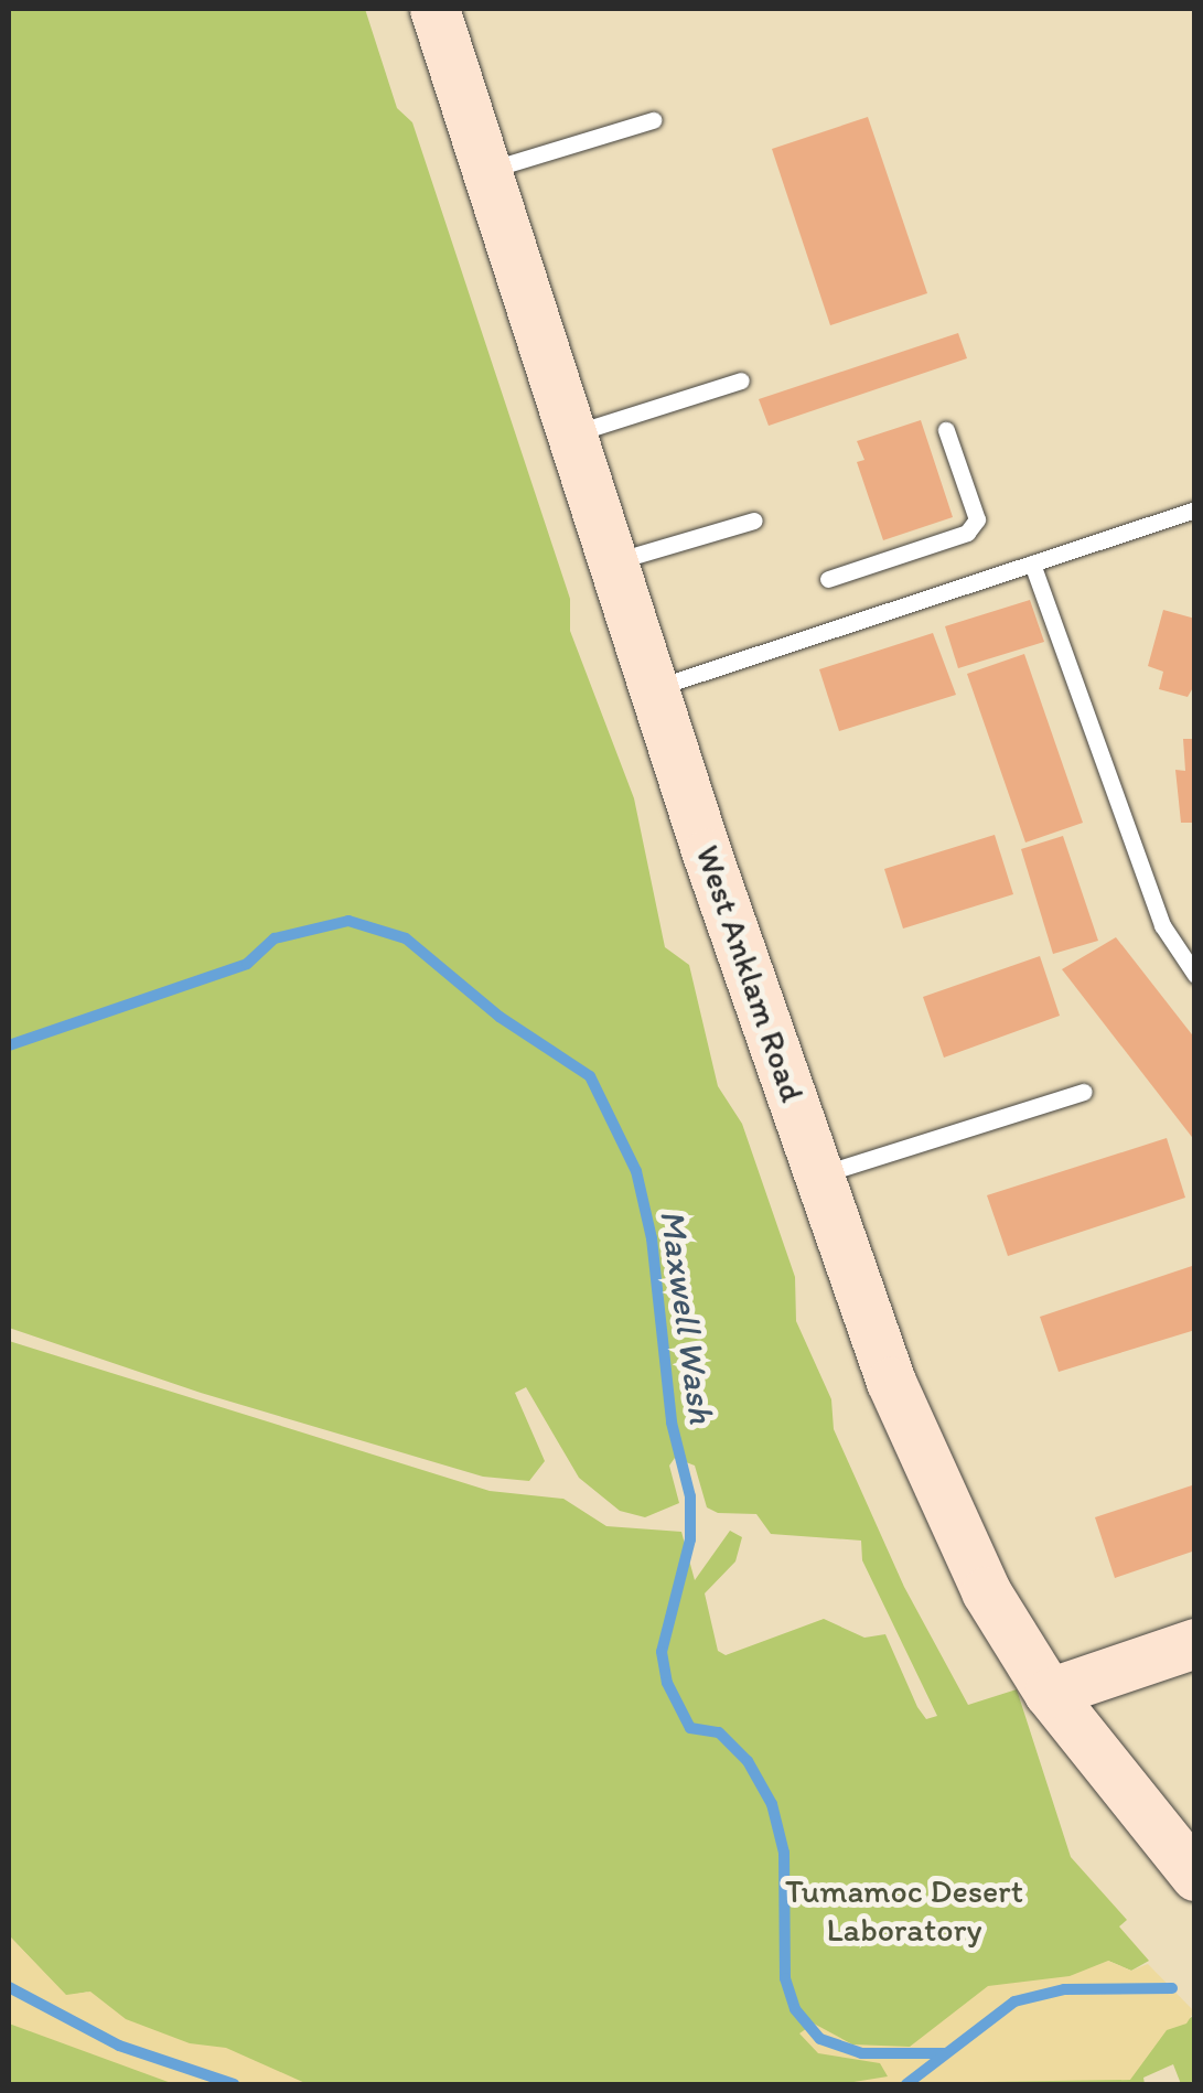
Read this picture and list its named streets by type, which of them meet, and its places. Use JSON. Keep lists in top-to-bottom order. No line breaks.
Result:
{"streets":{"main road":["West Anklam Road"]},"water":["Maxwell Wash"],"parks":["Tumamoc Desert Laboratory"]}
